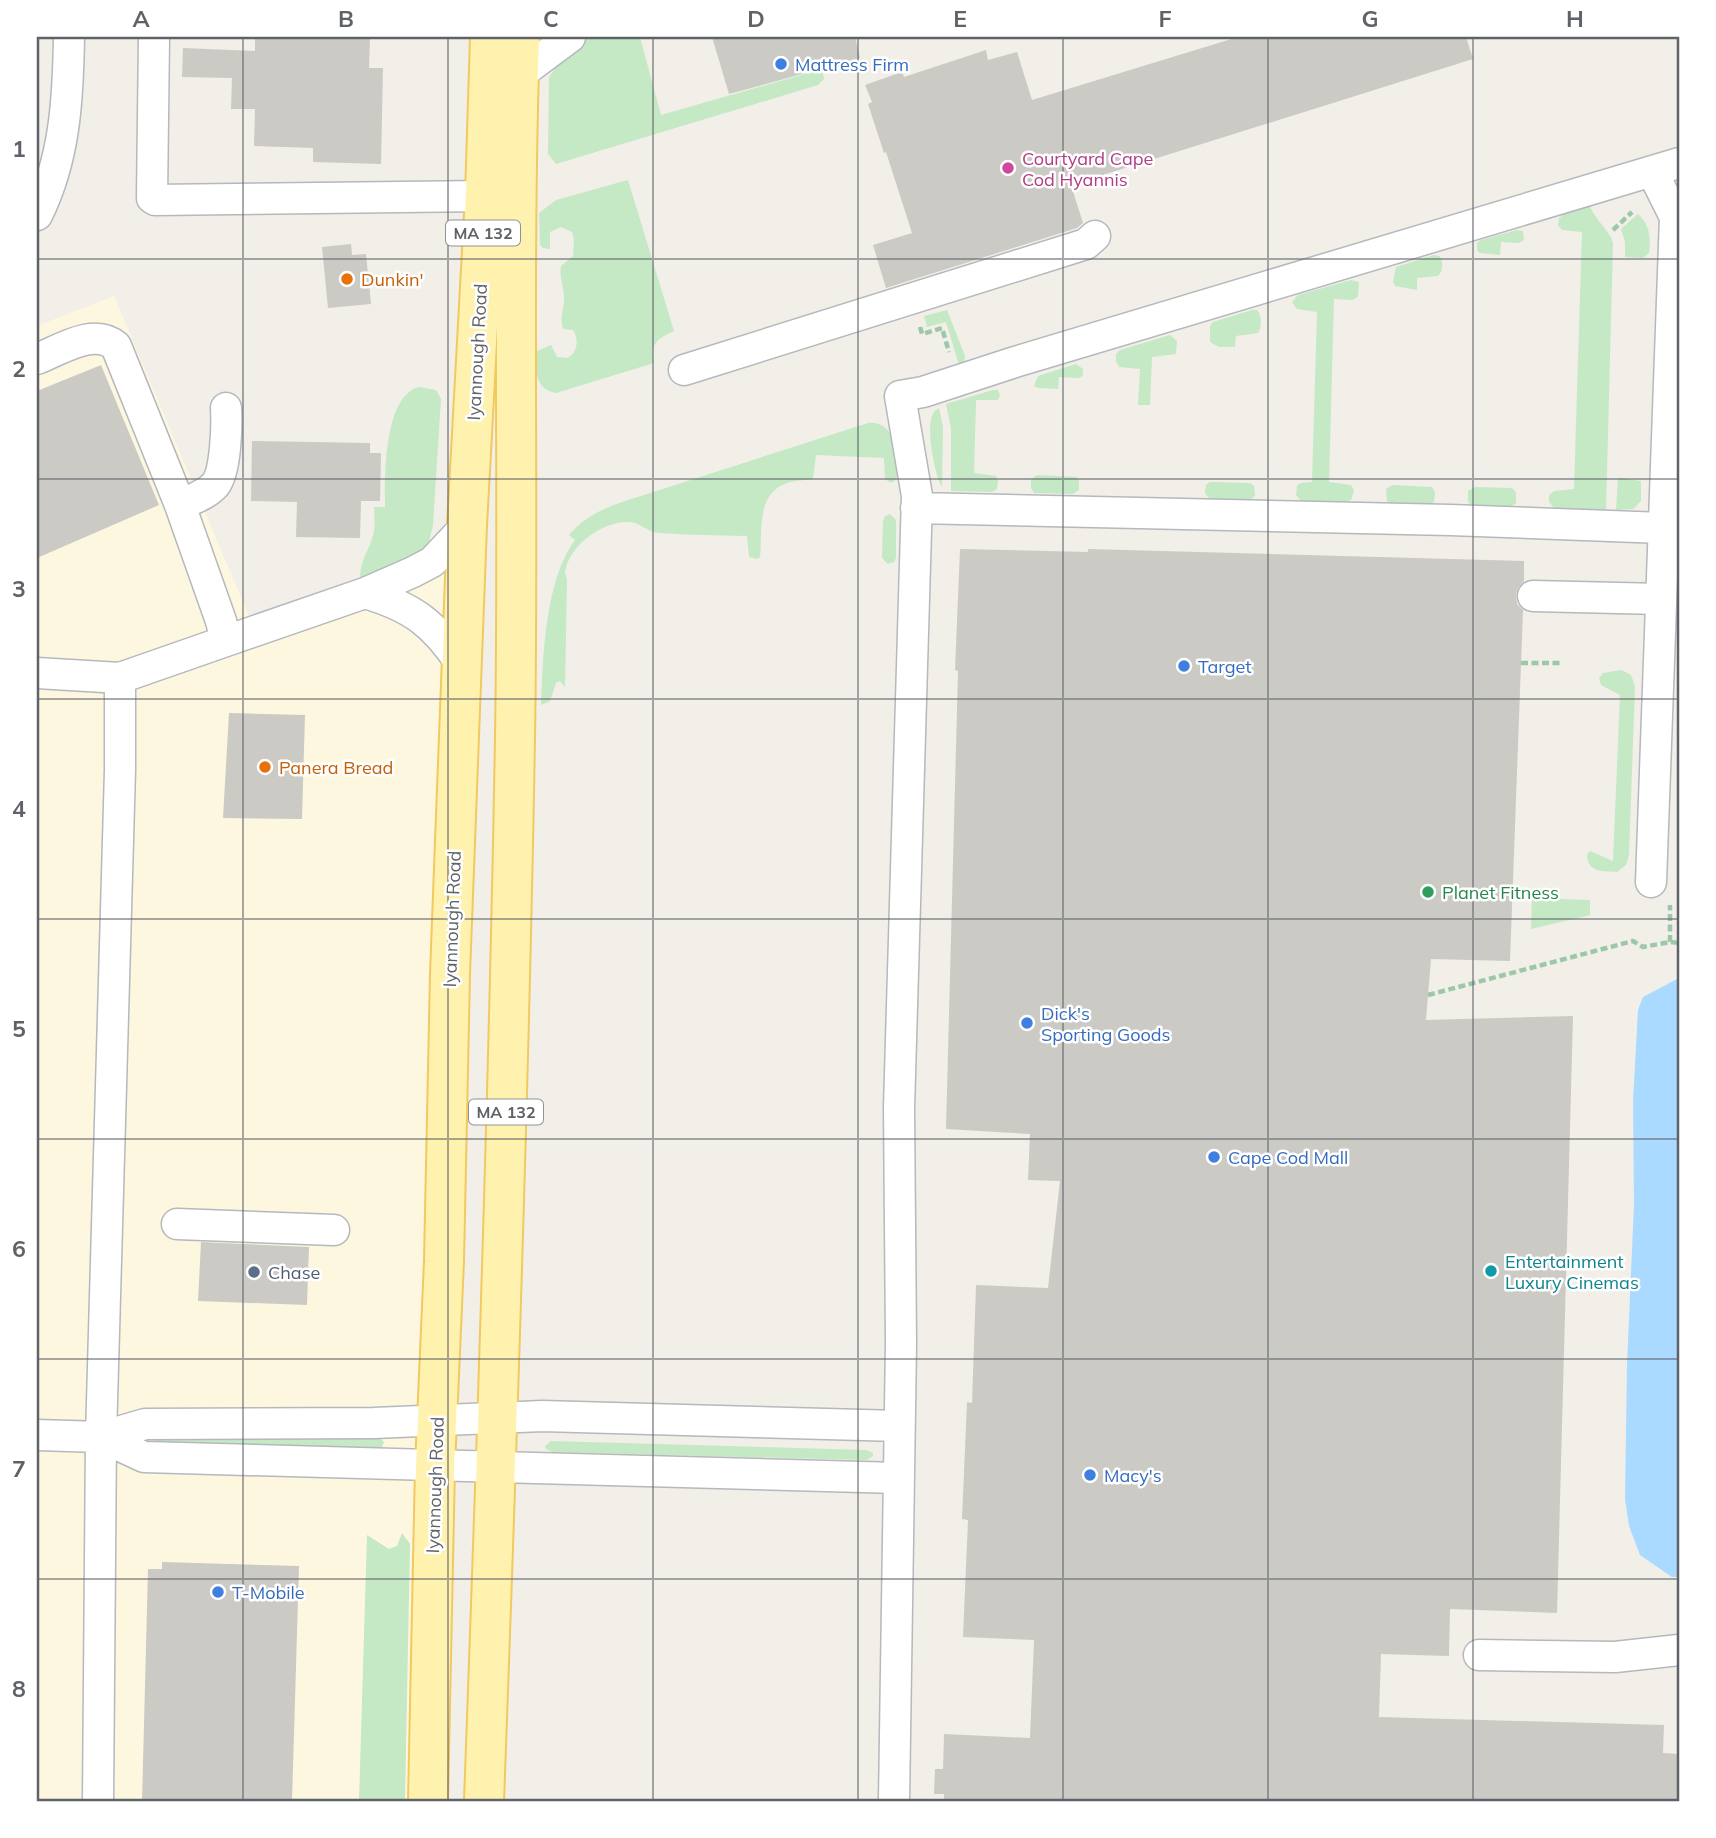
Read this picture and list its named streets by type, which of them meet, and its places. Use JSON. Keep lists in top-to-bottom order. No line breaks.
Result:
{"streets":{"main road":["MA 132","Iyannough Road"]},"places":["Mattress Firm","Courtyard Cape Cod Hyannis","Dunkin'","Target","Panera Bread","Planet Fitness","Dick's Sporting Goods","Cape Cod Mall","Entertainment Luxury Cinemas","Chase","Macy's","T-Mobile"],"grid":{"columns":["A","B","C","D","E","F","G","H"],"rows":["1","2","3","4","5","6","7","8"]}}
